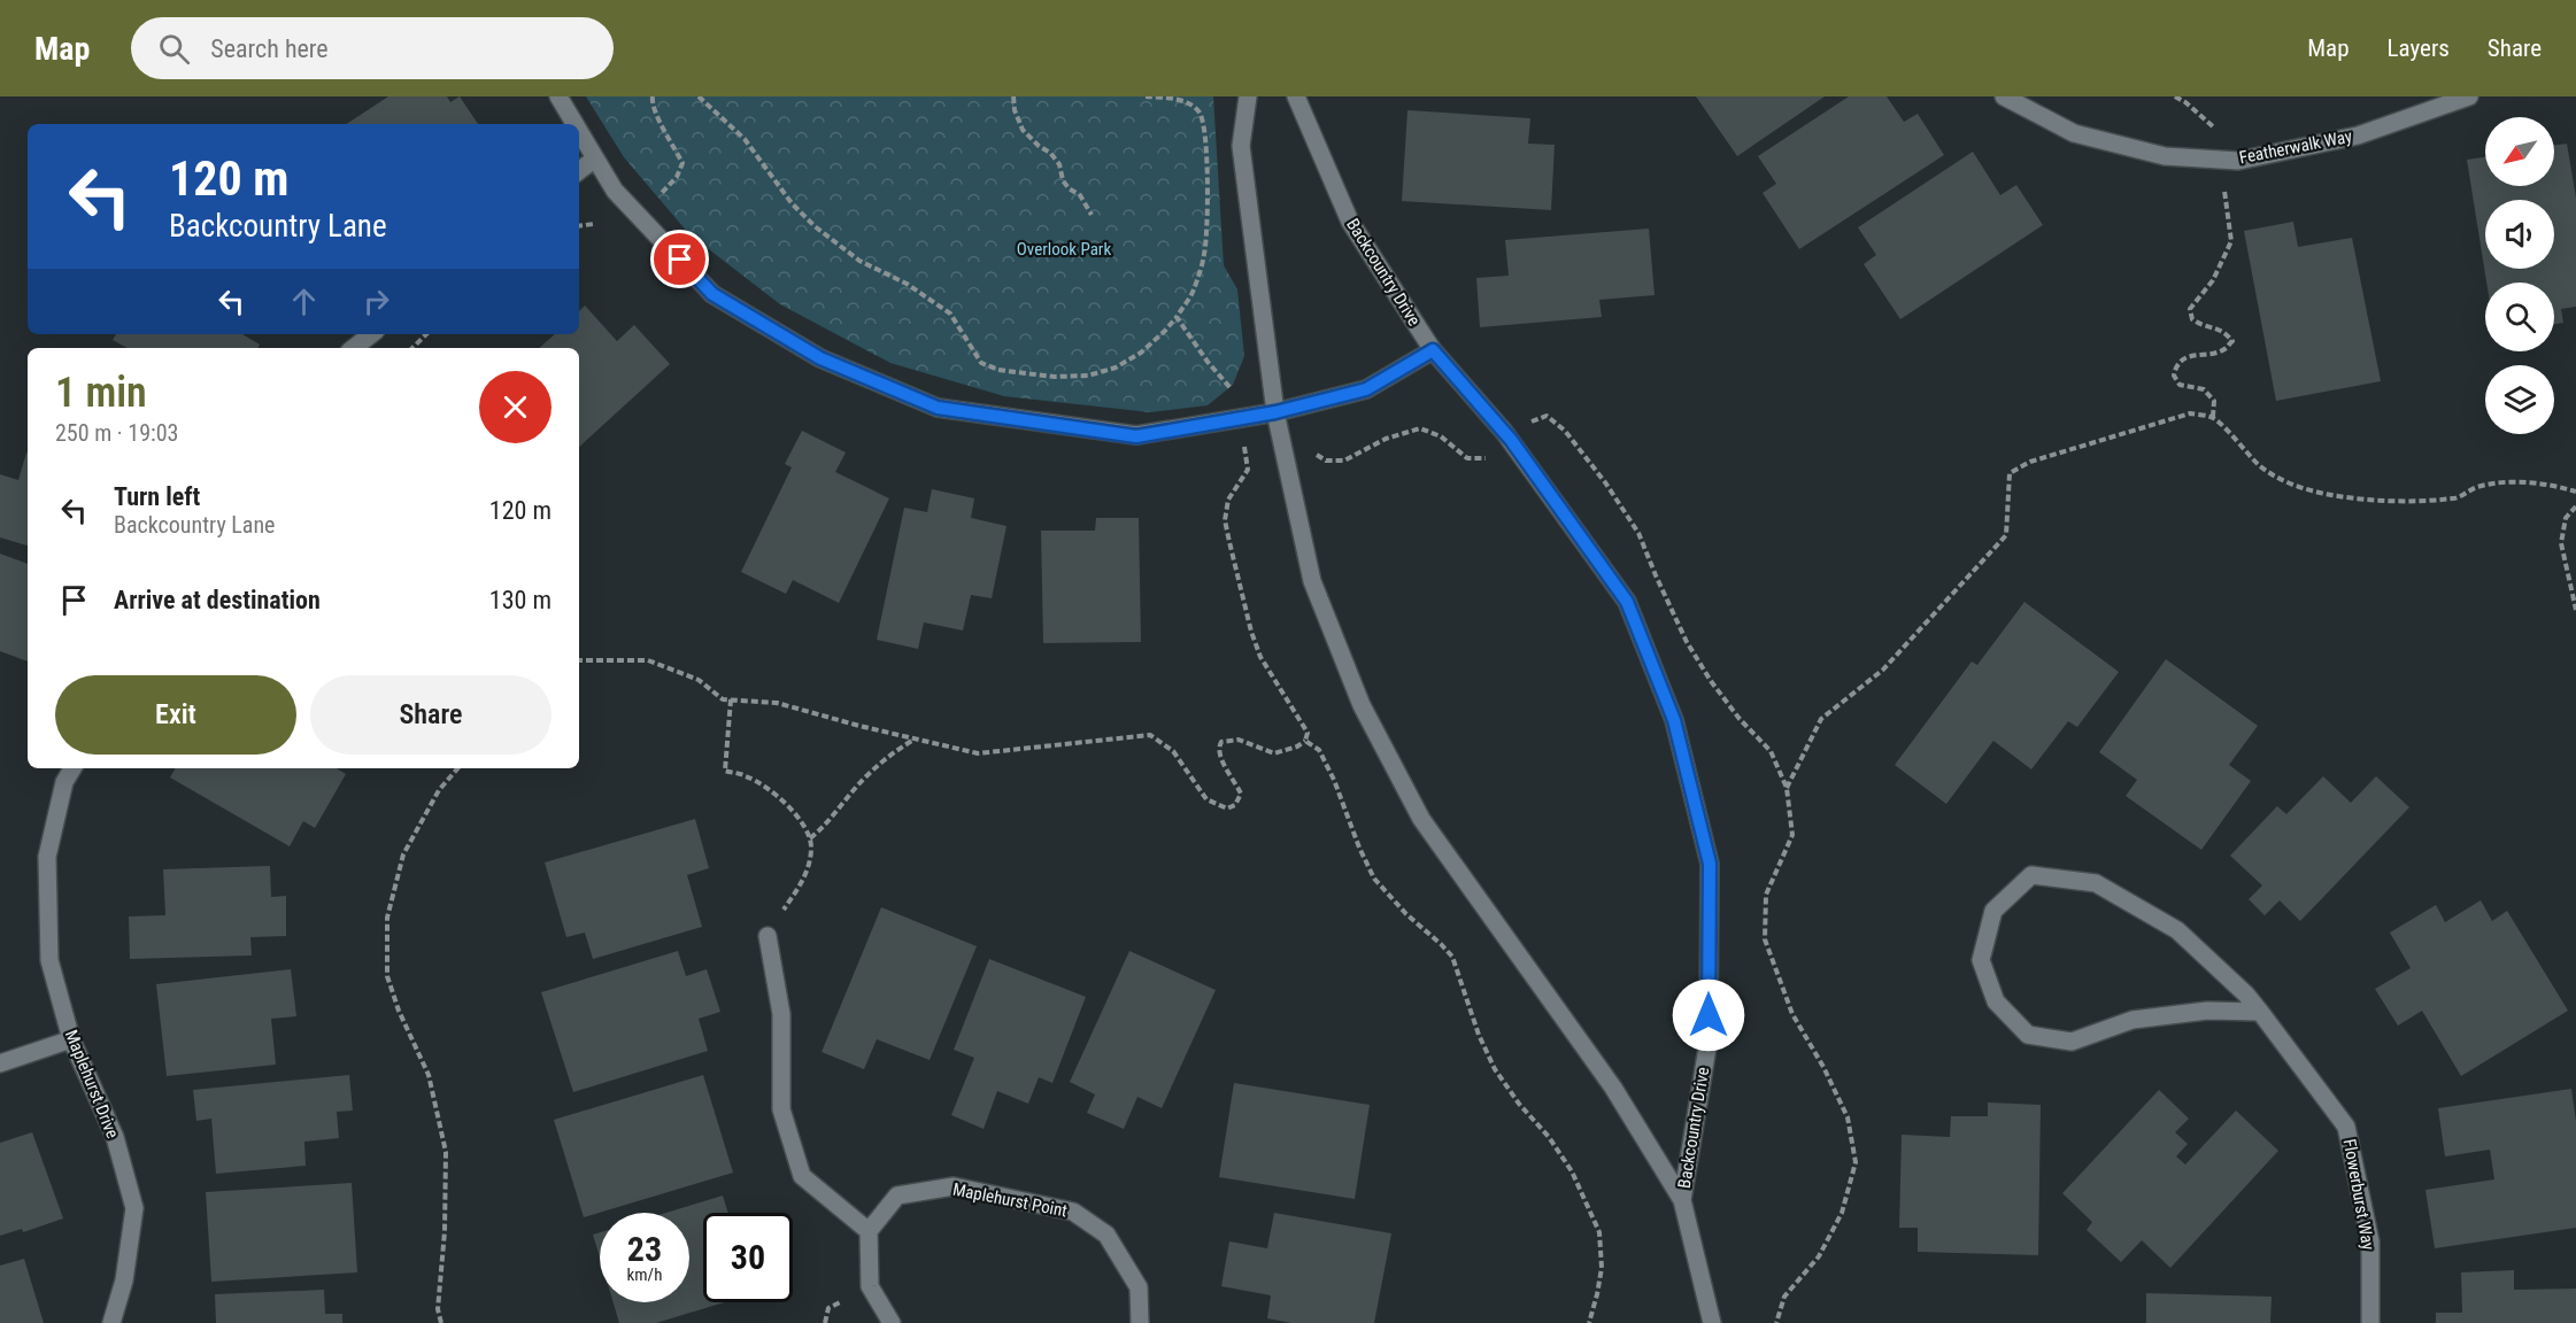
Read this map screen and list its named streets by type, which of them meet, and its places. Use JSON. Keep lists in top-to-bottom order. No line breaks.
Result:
{"streets":{"street":["Featherwalk Way","Backcountry Drive","Maplehurst Drive","Flowerburst Way","Maplehurst Point"]},"parks":["Overlook Park"],"north":"bottom left","page":{"header":"Map","search":"Search here","nav":["Map","Layers","Share"],"turn":["120 m","Backcountry Lane"],"heading":["1 min","250 m · 19:03"],"list":[{"name":"Turn left","note":"Backcountry Lane","value":"120 m"},{"name":"Arrive at destination","value":"130 m"}],"buttons":["Exit","Share"],"speed":"23 km/h","limit":"30"}}
